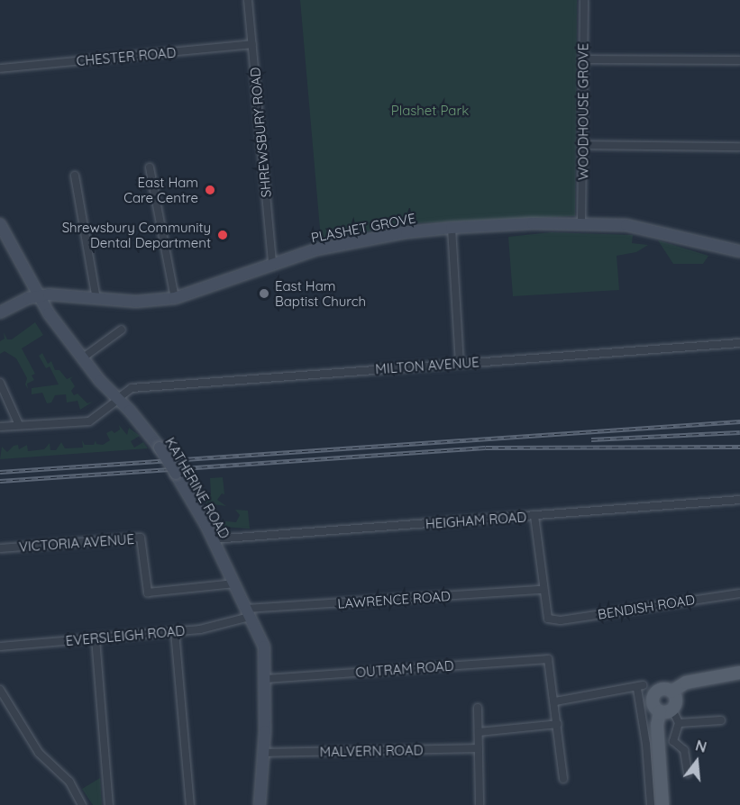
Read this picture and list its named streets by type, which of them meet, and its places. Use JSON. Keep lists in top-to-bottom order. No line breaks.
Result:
{"streets":{"main road":["PLASHET GROVE","KATHERINE ROAD"],"street":["CHESTER ROAD","WOODHOUSE GROVE","SHREWSBURY ROAD","MILTON AVENUE","HEIGHAM ROAD","VICTORIA AVENUE","LAWRENCE ROAD","BENDISH ROAD","EVERSLEIGH ROAD","OUTRAM ROAD","MALVERN ROAD"]},"crossings":[["CHESTER ROAD","SHREWSBURY ROAD"],["WOODHOUSE GROVE","PLASHET GROVE"],["SHREWSBURY ROAD","PLASHET GROVE"],["PLASHET GROVE","KATHERINE ROAD"],["MILTON AVENUE","KATHERINE ROAD"],["KATHERINE ROAD","HEIGHAM ROAD"],["KATHERINE ROAD","VICTORIA AVENUE"],["KATHERINE ROAD","LAWRENCE ROAD"],["KATHERINE ROAD","EVERSLEIGH ROAD"],["KATHERINE ROAD","OUTRAM ROAD"],["KATHERINE ROAD","MALVERN ROAD"],["LAWRENCE ROAD","BENDISH ROAD"],["LAWRENCE ROAD","EVERSLEIGH ROAD"]],"parks":["Plashet Park"],"places":["East Ham Care Centre","Shrewsbury Community Dental Department","East Ham Baptist Church"],"north":"top"}
